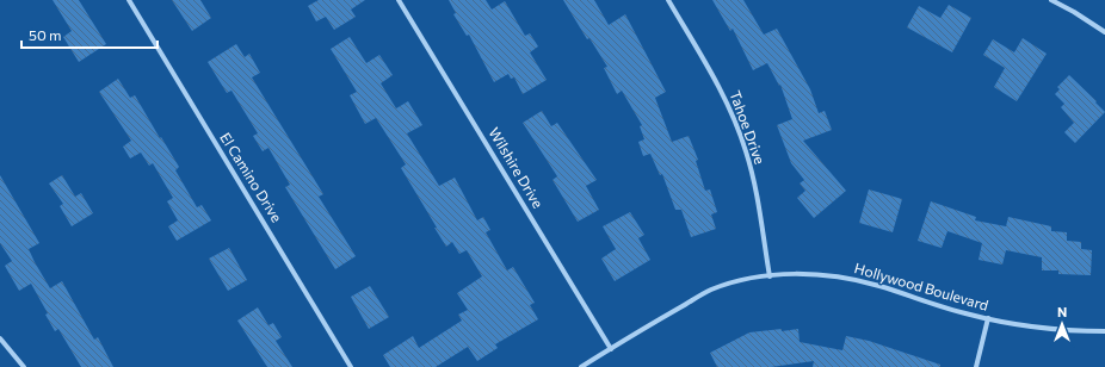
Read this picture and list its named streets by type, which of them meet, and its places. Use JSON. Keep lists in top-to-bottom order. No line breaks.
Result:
{"streets":{"street":["Tahoe Drive","Wilshire Drive","El Camino Drive","Hollywood Boulevard"]},"crossings":[["Tahoe Drive","Hollywood Boulevard"],["Wilshire Drive","Hollywood Boulevard"]],"scale_bar":"50 m","north":"top"}
